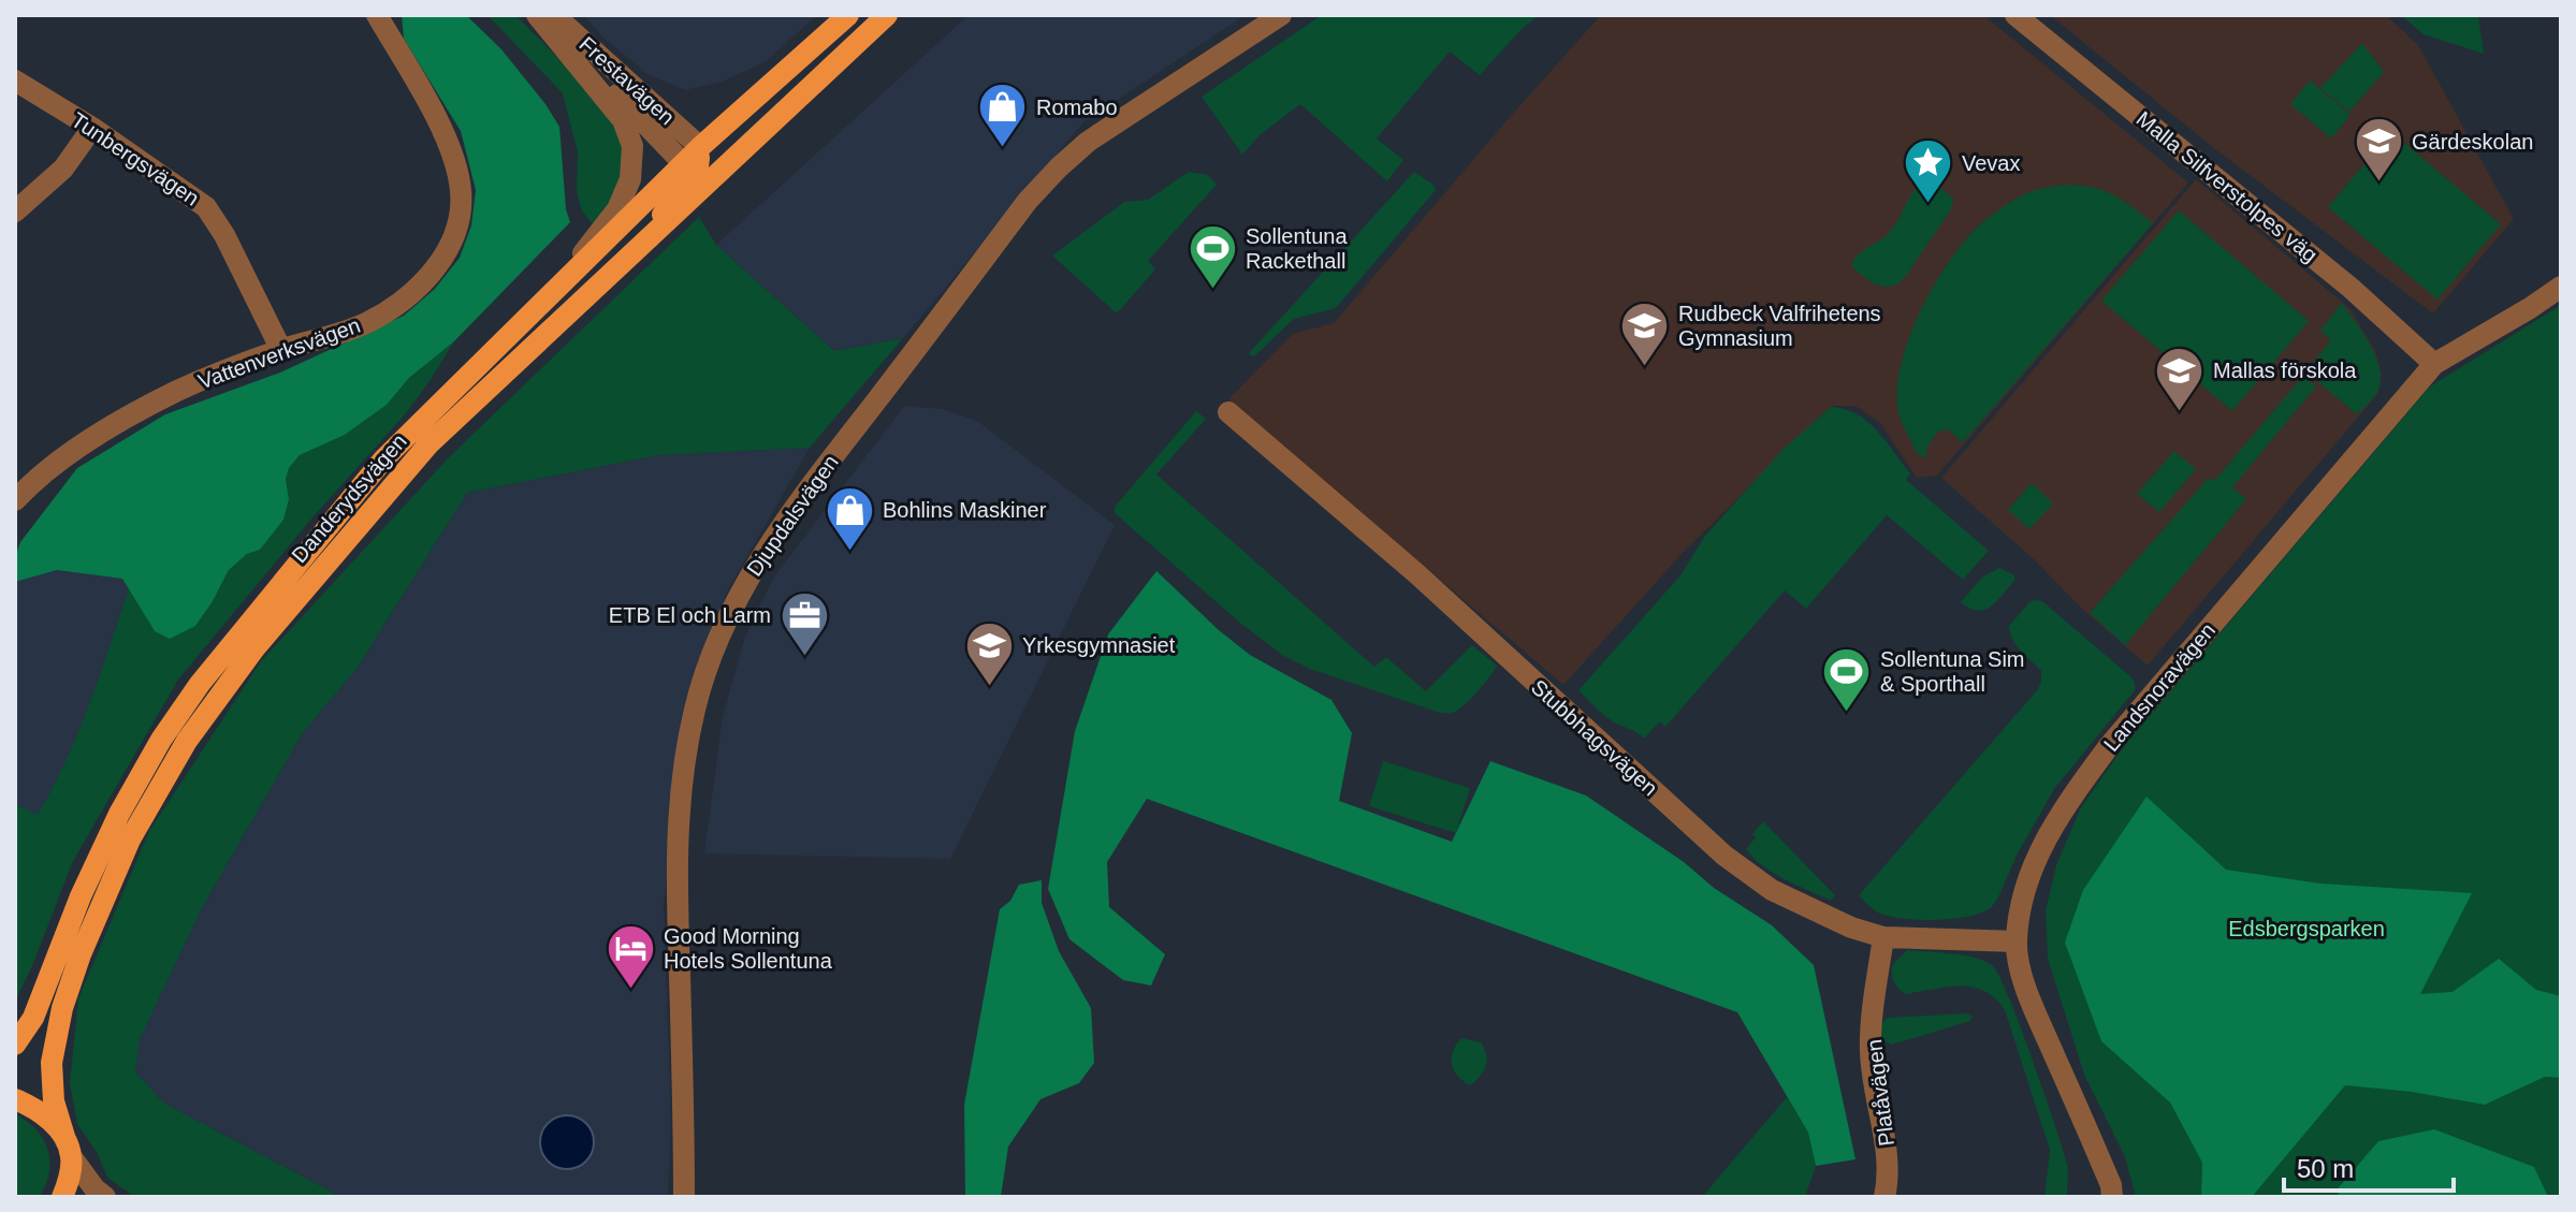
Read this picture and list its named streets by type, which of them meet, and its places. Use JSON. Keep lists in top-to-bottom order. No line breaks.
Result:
{"streets":{"main road":["Danderydsvägen"],"street":["Frestavägen","Tunbergsvägen","Malla Silfverstolpes väg","Vattenverksvägen","Djupdalsvägen","Landsnoravägen","Stubbhagsvägen","Platåvägen"]},"crossings":[["Frestavägen","Danderydsvägen"],["Tunbergsvägen","Vattenverksvägen"],["Malla Silfverstolpes väg","Landsnoravägen"],["Landsnoravägen","Stubbhagsvägen"],["Stubbhagsvägen","Platåvägen"]],"parks":["Edsbergsparken"],"places":{"shop":["Romabo","Bohlins Maskiner"],"school or university":["Gärdeskolan","Rudbeck Valfrihetens Gymnasium","Mallas förskola","Yrkesgymnasiet"],"place":["Vevax"],"sports":["Sollentuna Rackethall","Sollentuna Sim & Sporthall"],"office":["ETB El och Larm"],"hotel":["Good Morning Hotels Sollentuna"]},"scale_bar":"50 m"}
